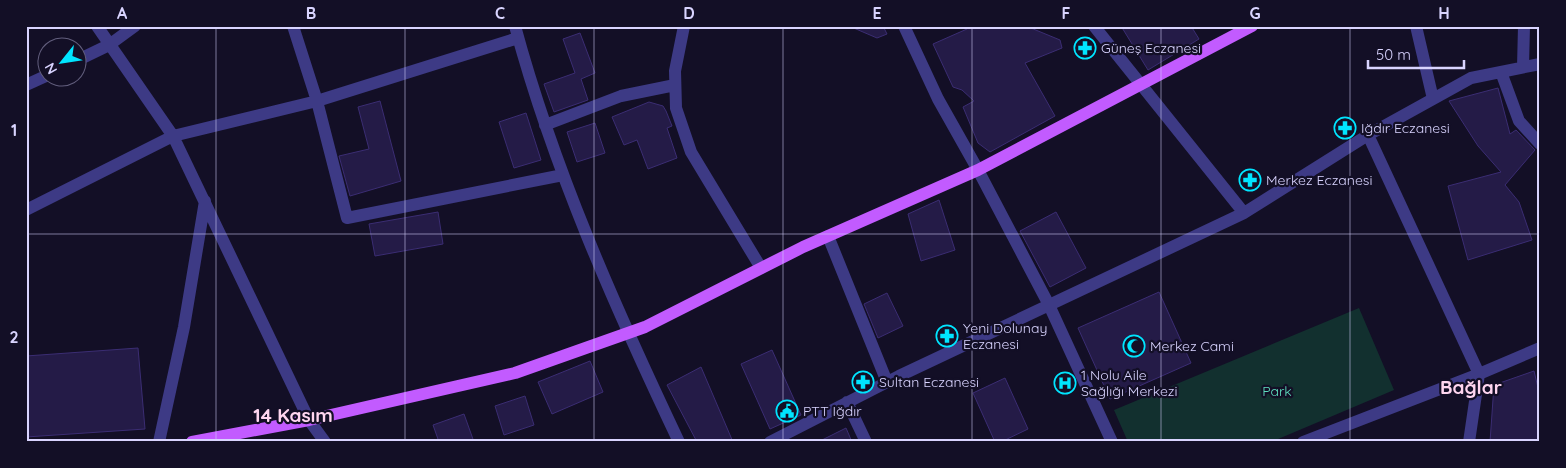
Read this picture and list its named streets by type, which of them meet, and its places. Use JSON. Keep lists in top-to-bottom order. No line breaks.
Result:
{"districts":["Bağlar","14 Kasım"],"parks":["Park"],"places":{"pharmacy":["Güneş Eczanesi","Iğdır Eczanesi","Merkez Eczanesi","Yeni Dolunay Eczanesi","Sultan Eczanesi"],"mosque":["Merkez Cami"],"hospital":["1 Nolu Aile Sağlığı Merkezi"],"public building":["PTT Iğdır"]},"scale_bar":"50 m","north":"bottom left","grid":{"columns":["A","B","C","D","E","F","G","H"],"rows":["1","2"]}}
